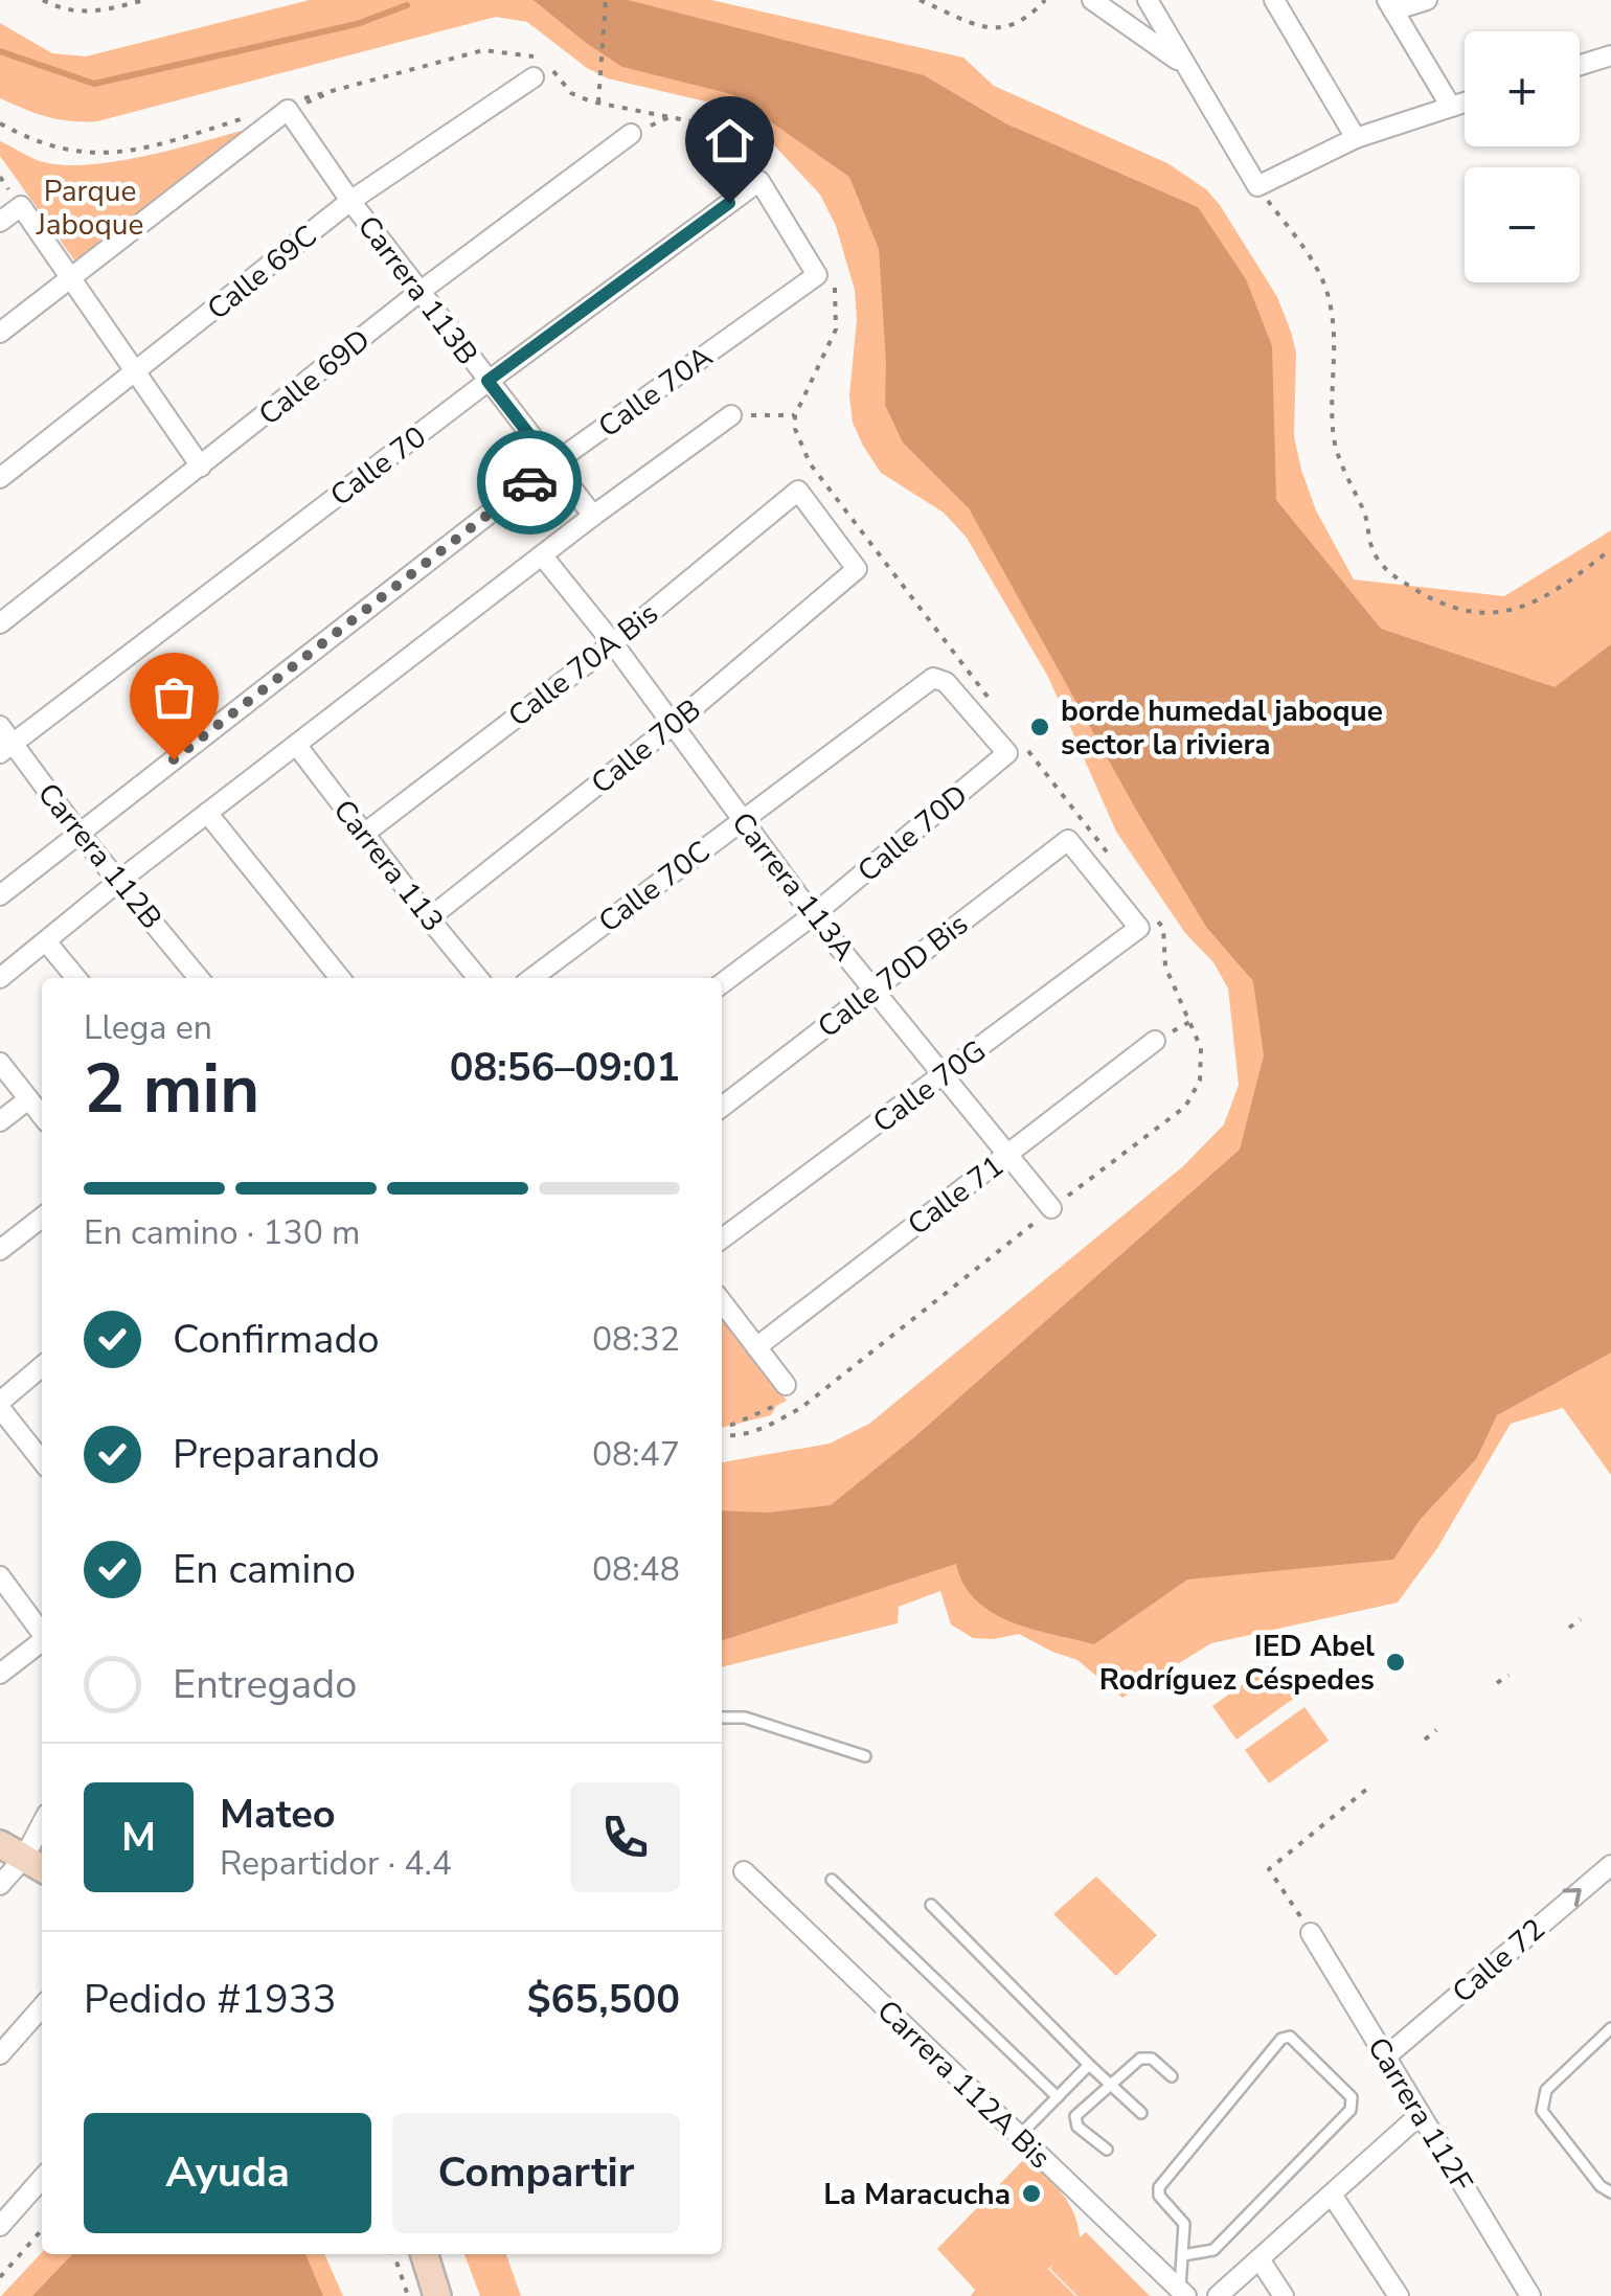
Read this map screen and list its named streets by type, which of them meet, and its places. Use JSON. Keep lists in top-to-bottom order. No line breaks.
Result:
{"streets":{"street":["Calle 69C","Carrera 113B","Calle 69D","Calle 70A","Calle 70","Calle 70A Bis","Calle 70B","Calle 70D","Carrera 112B","Carrera 113","Calle 70C","Carrera 113A","Calle 70D Bis","Calle 70G","Calle 71","Calle 72","Carrera 112A Bis","Carrera 112F"]},"crossings":[["Calle 69C","Carrera 113B"],["Carrera 113B","Calle 69D"],["Carrera 113B","Calle 70A"],["Carrera 113B","Calle 70"],["Calle 70A","Calle 70"],["Calle 70A","Carrera 112B"],["Calle 70","Carrera 112B"],["Calle 70A Bis","Calle 70B"],["Calle 70A Bis","Carrera 113"],["Calle 70A Bis","Carrera 113A"],["Calle 70B","Carrera 113"],["Calle 70B","Carrera 113A"],["Calle 70D","Calle 70C"],["Calle 70D","Carrera 113A"],["Calle 70C","Carrera 113A"],["Carrera 113A","Calle 70D Bis"],["Carrera 113A","Calle 70G"],["Carrera 113A","Calle 71"],["Calle 70D Bis","Calle 70G"],["Calle 72","Carrera 112F"]],"one_way":["Calle 72"],"parks":["Parque Jaboque"],"places":["borde humedal jaboque sector la riviera","IED Abel Rodríguez Céspedes","La Maracucha"],"page":{"map_buttons":["+","−"],"heading":["2 min","Llega en","08:56–09:01"],"panel":["Mateo","Repartidor · 4.4","Pedido #1933","$65,500"],"bar":"En camino · 130 m","list":[["Confirmado","08:32"],["Preparando","08:47"],["En camino","08:48"],"Entregado"],"round":"M","buttons":["Ayuda","Compartir"]}}
